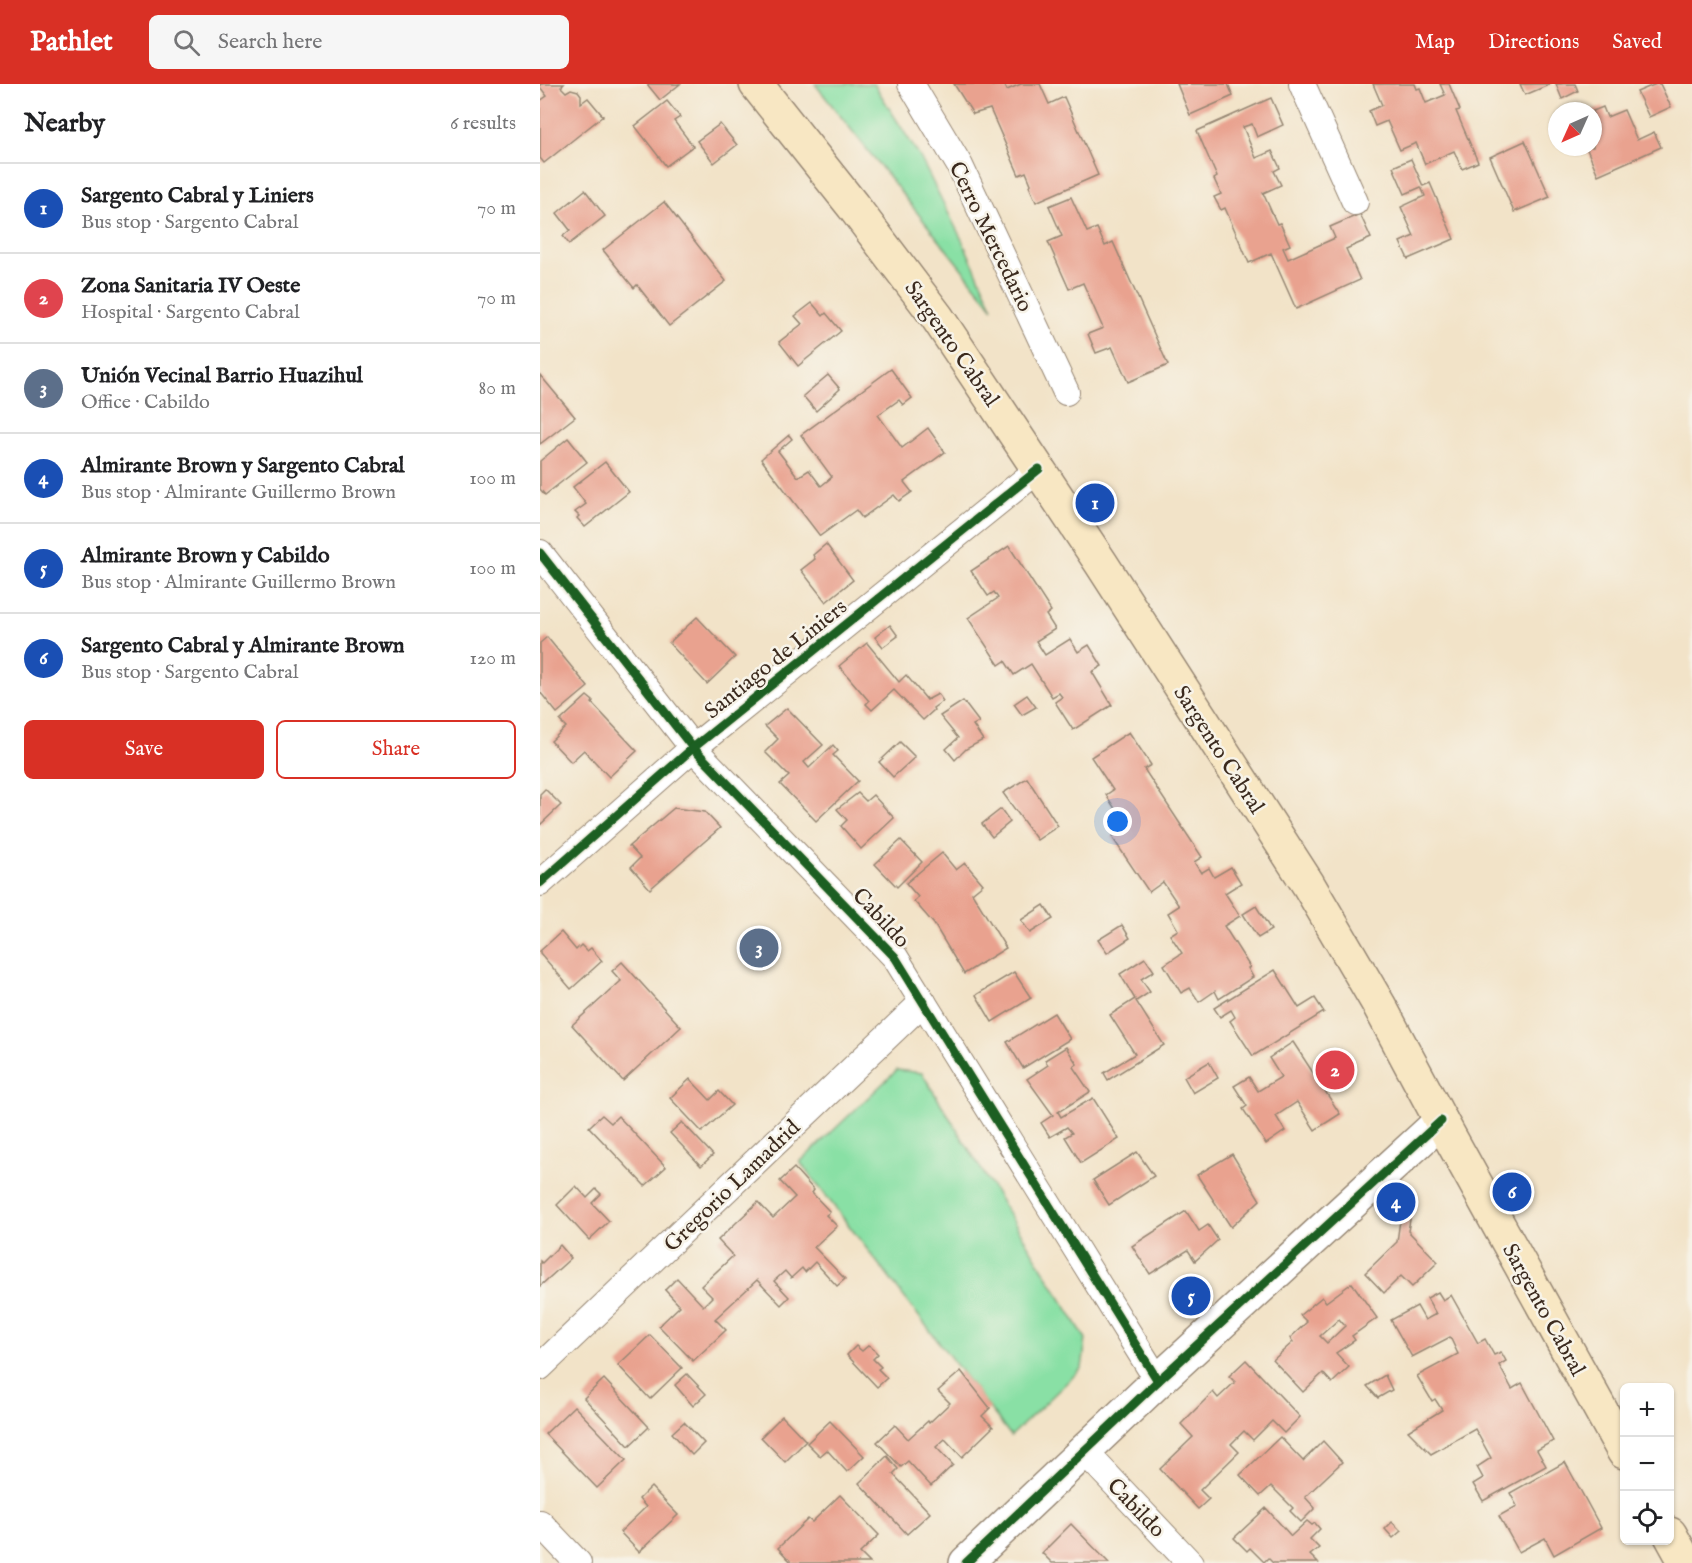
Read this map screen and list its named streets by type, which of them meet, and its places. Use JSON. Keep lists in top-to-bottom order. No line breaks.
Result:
{"streets":{"main road":["Sargento Cabral"],"street":["Cerro Mercedario","Santiago de Liniers","Cabildo","Gregorio Lamadrid"]},"crossings":[["Sargento Cabral","Santiago de Liniers"],["Santiago de Liniers","Cabildo"],["Cabildo","Gregorio Lamadrid"]],"north":"bottom left","page":{"header":"Pathlet","search":"Search here","nav":["Map","Directions","Saved"],"heading":["Nearby","6 results"],"list":[{"mark":"1","name":"Sargento Cabral y Liniers","note":"Bus stop · Sargento Cabral","value":"70 m"},{"mark":"2","name":"Zona Sanitaria IV Oeste","note":"Hospital · Sargento Cabral","value":"70 m"},{"mark":"3","name":"Unión Vecinal Barrio Huazihul","note":"Office · Cabildo","value":"80 m"},{"mark":"4","name":"Almirante Brown y Sargento Cabral","note":"Bus stop · Almirante Guillermo Brown","value":"100 m"},{"mark":"5","name":"Almirante Brown y Cabildo","note":"Bus stop · Almirante Guillermo Brown","value":"100 m"},{"mark":"6","name":"Sargento Cabral y Almirante Brown","note":"Bus stop · Sargento Cabral","value":"120 m"}],"pins":["1","3","2","6","4","5"],"buttons":["Save","Share"],"map_buttons":["+","−"]}}
